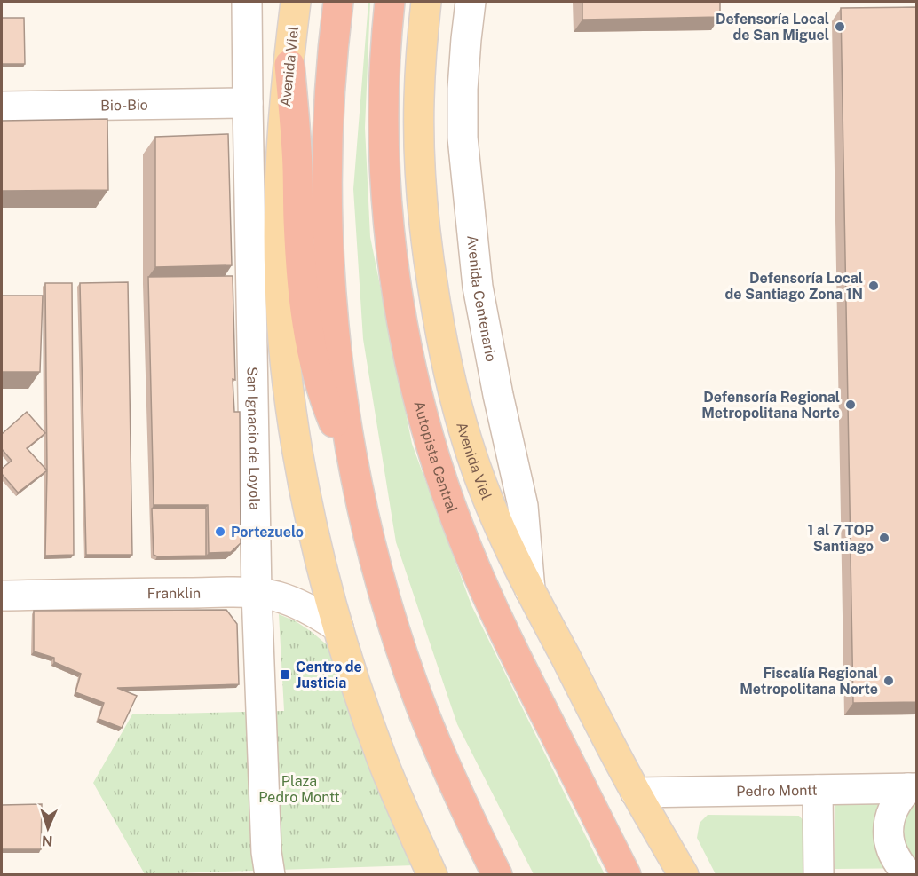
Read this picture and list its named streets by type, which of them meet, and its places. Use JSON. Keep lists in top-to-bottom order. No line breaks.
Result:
{"streets":{"highway":["Autopista Central"],"main road":["Avenida Viel"],"street":["Bio-Bio","Avenida Centenario","San Ignacio de Loyola","Franklin","Pedro Montt"]},"crossings":[["Avenida Viel","Avenida Centenario"],["Avenida Viel","Franklin"],["Avenida Viel","Pedro Montt"],["Bio-Bio","San Ignacio de Loyola"],["San Ignacio de Loyola","Franklin"]],"parks":["Plaza Pedro Montt"],"places":{"other":["Defensoría Local de San Miguel","Defensoría Local de Santiago Zona 1N","Defensoría Regional Metropolitana Norte","Portezuelo","1 al 7 TOP Santiago","Fiscalía Regional Metropolitana Norte"],"transit":["Centro de Justicia"]},"north":"bottom"}
